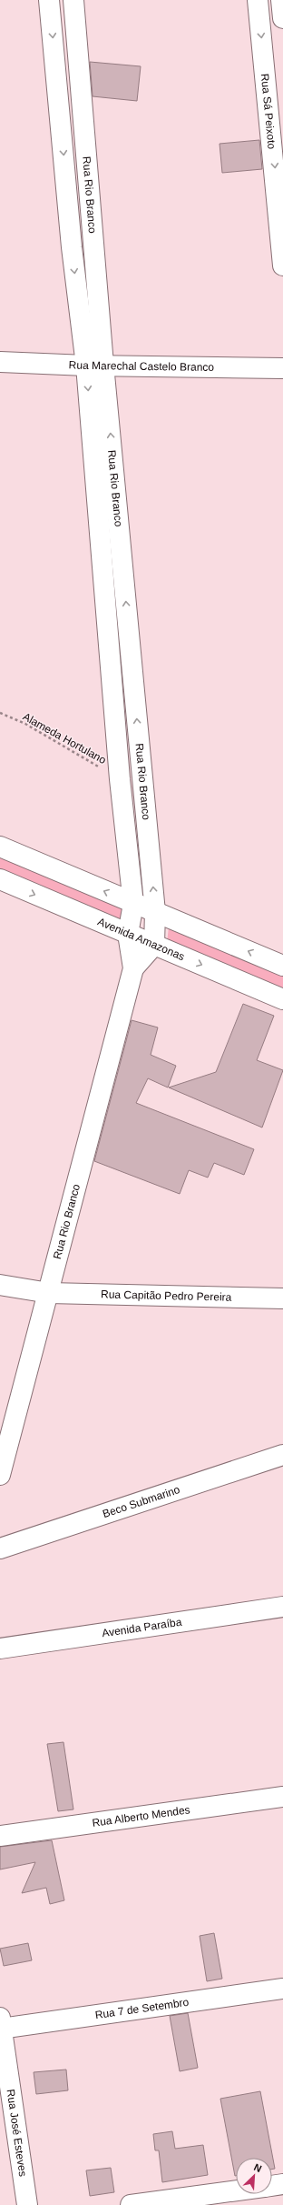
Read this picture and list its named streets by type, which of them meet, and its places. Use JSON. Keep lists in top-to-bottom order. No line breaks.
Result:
{"streets":{"street":["Rua Sá Peixoto","Rua Rio Branco","Rua Marechal Castelo Branco","Avenida Amazonas","Rua Capitão Pedro Pereira","Beco Submarino","Avenida Paraíba","Rua Alberto Mendes","Rua 7 de Setembro","Rua José Esteves"],"path":["Alameda Hortulano"]},"crossings":[["Rua Rio Branco","Rua Marechal Castelo Branco"],["Rua Rio Branco","Alameda Hortulano"],["Rua Rio Branco","Avenida Amazonas"],["Rua Rio Branco","Rua Capitão Pedro Pereira"],["Rua 7 de Setembro","Rua José Esteves"]],"one_way":["Rua Sá Peixoto"],"north":"top right"}
